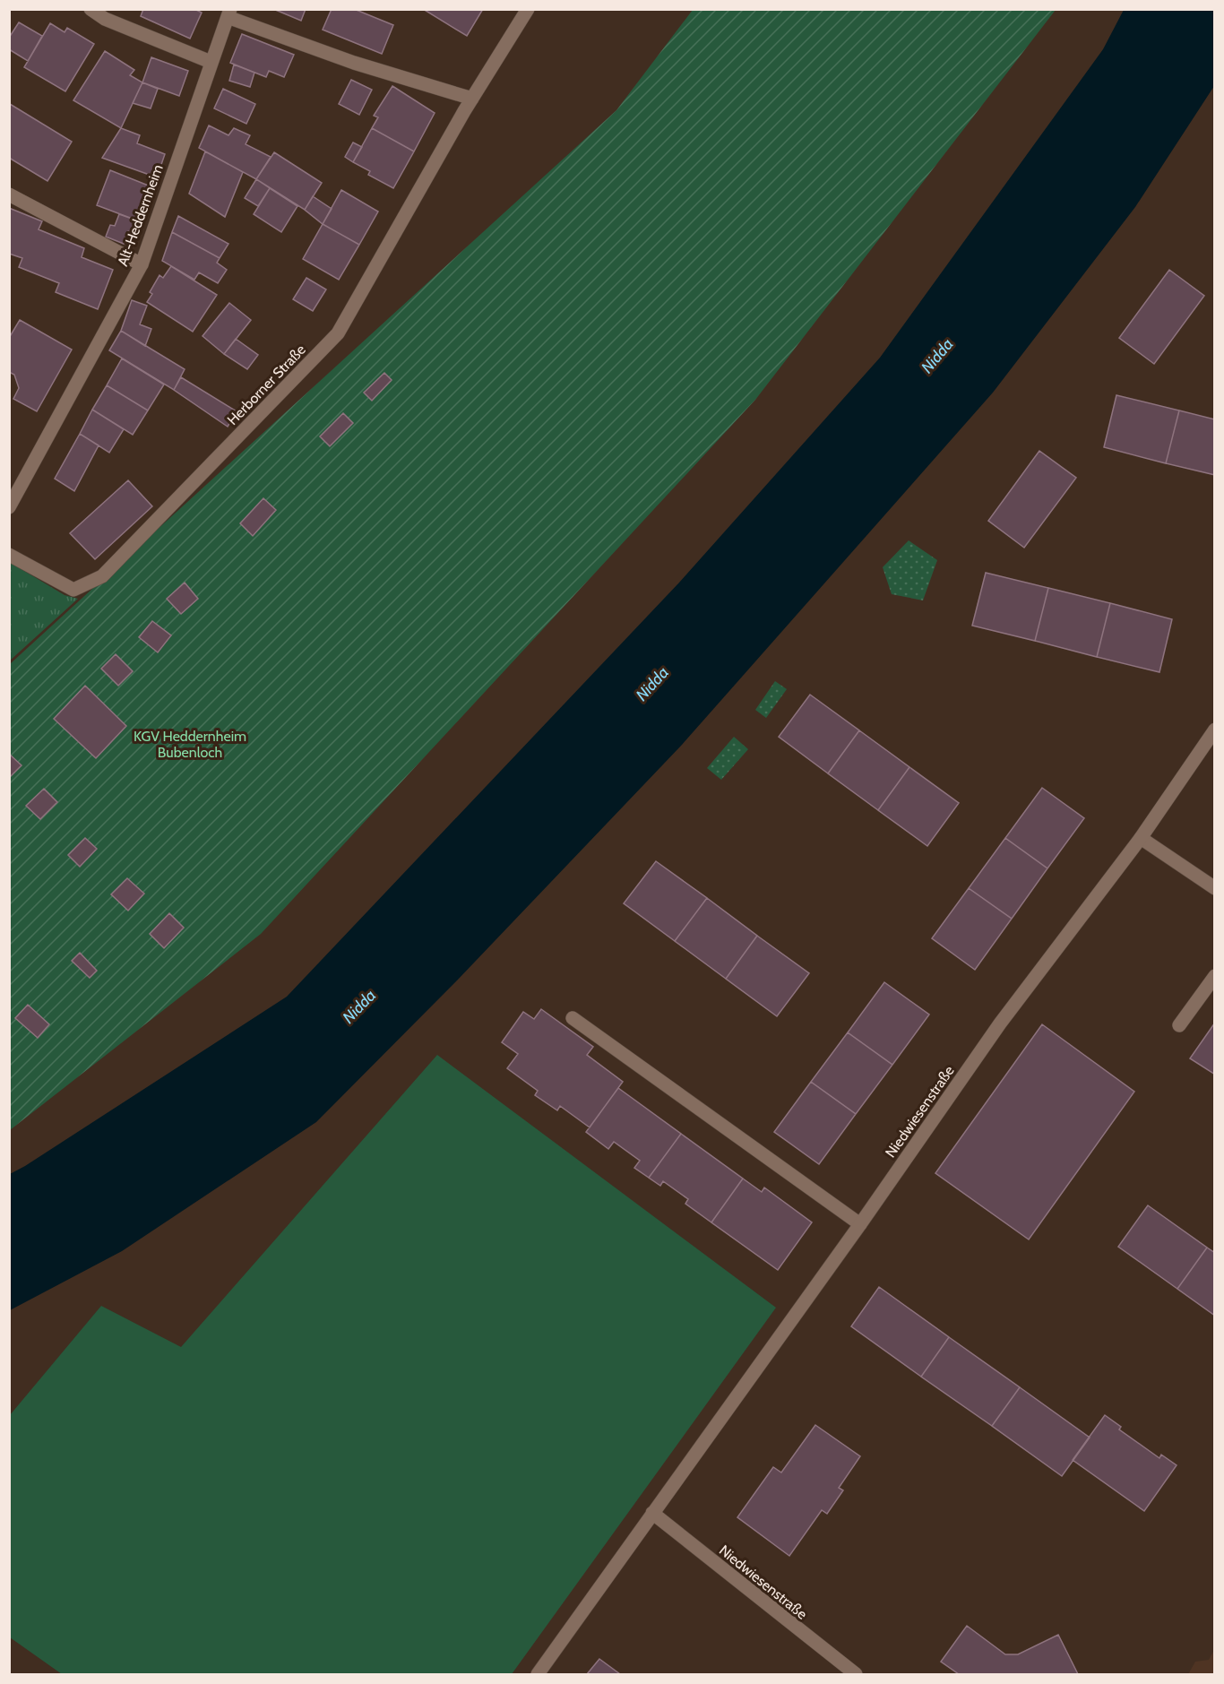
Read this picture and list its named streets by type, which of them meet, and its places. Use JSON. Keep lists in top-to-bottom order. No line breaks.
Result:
{"streets":{"street":["Alt-Heddernheim","Herborner Straße","Niedwiesenstraße"]},"water":["Nidda"],"parks":["KGV Heddernheim Bubenloch"]}
